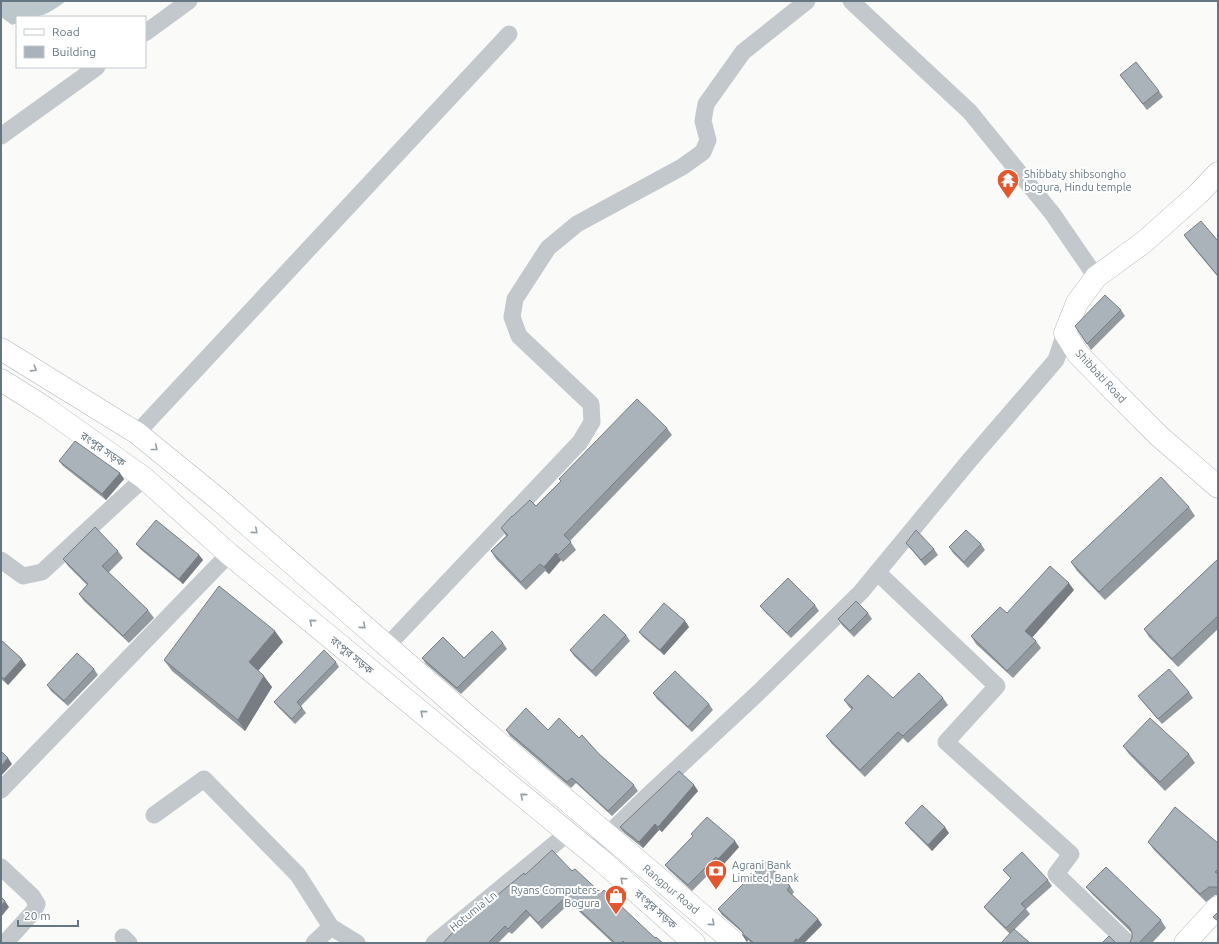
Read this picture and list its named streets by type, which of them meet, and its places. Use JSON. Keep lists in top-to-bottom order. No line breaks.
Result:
{"streets":{"main road":["Shibbati Road","রংপুর সড়ক","Rangpur Road"],"street":["Hotumia Ln"]},"crossings":[["রংপুর সড়ক","Hotumia Ln"]],"one_way":["Rangpur Road"],"places":{"temple":["Shibbaty shibsongho bogura, Hindu temple"],"bank":["Agrani Bank Limited, Bank"],"shop":["Ryans Computers- Bogura"]},"legend":["Road","Building"],"scale_bar":"20 m"}
